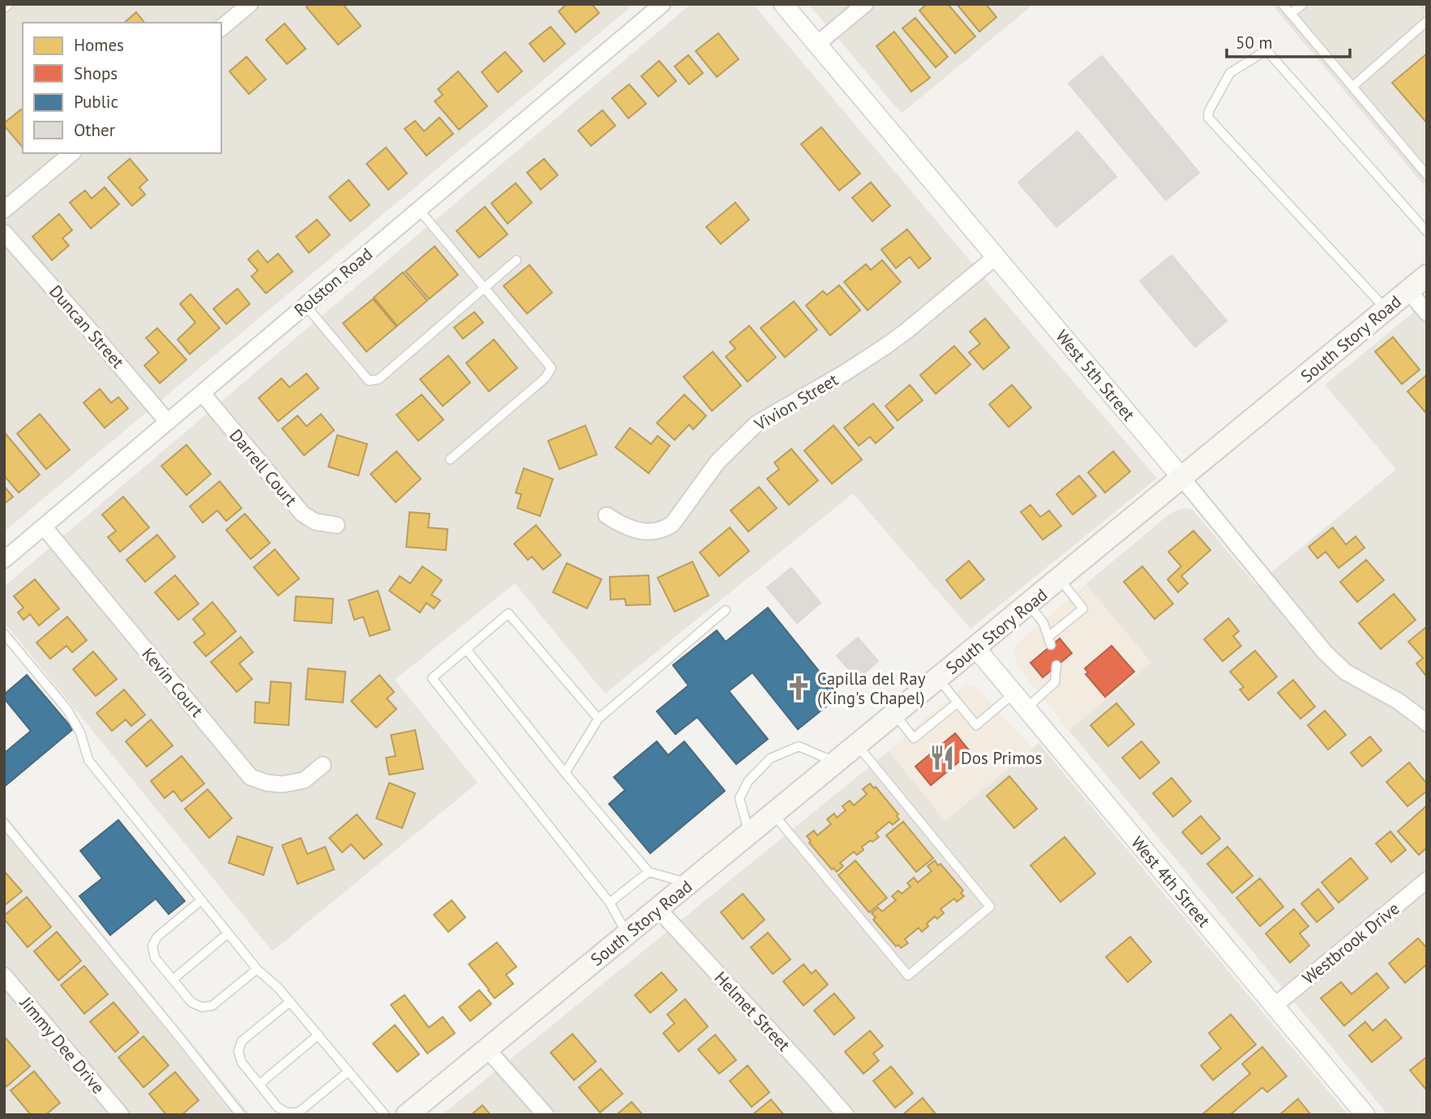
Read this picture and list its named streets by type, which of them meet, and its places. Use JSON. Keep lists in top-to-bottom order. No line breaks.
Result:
{"streets":{"main road":["South Story Road"],"street":["Rolston Road","Duncan Street","West 5th Street","Vivion Street","Darrell Court","Kevin Court","West 4th Street","Westbrook Drive","Helmet Street","Jimmy Dee Drive"]},"crossings":[["Rolston Road","Duncan Street"],["Rolston Road","Darrell Court"],["Rolston Road","Kevin Court"],["South Story Road","West 5th Street"],["South Story Road","West 4th Street"],["South Story Road","Helmet Street"],["West 5th Street","Vivion Street"],["West 4th Street","Westbrook Drive"]],"places":{"church":["Capilla del Ray (King's Chapel)"],"restaurant":["Dos Primos"]},"legend":["Homes","Shops","Public","Other"],"scale_bar":"50 m"}
